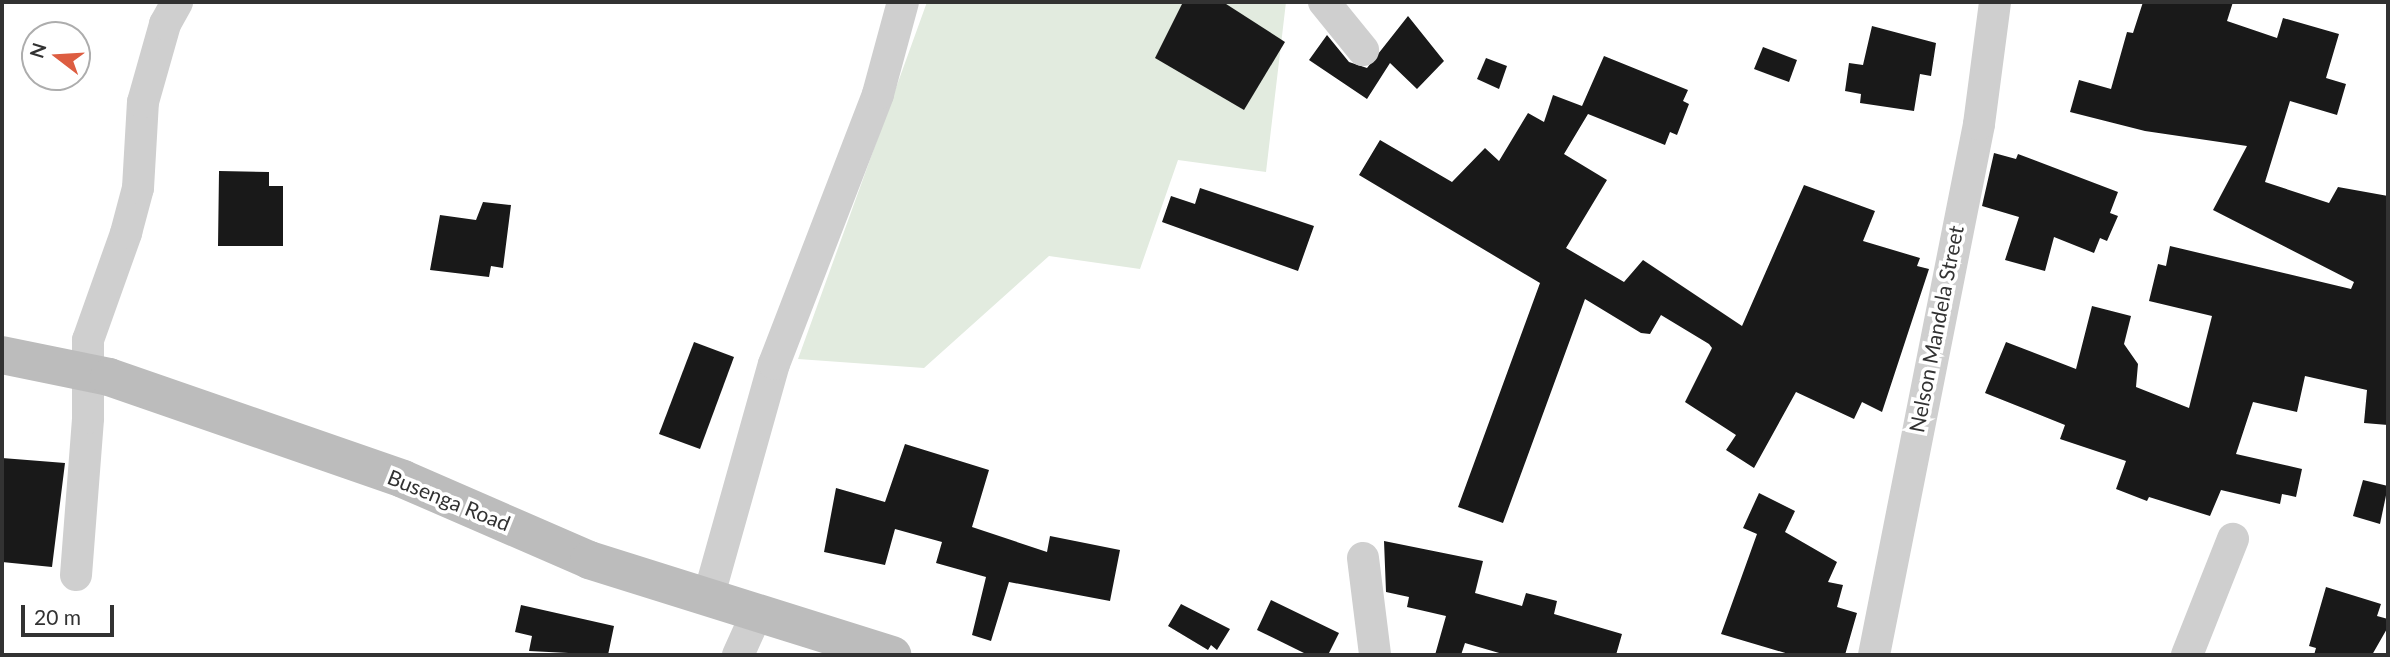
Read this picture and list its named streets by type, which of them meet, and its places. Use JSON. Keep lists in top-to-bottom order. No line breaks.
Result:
{"streets":{"street":["Nelson Mandela Street","Busenga Road"]},"scale_bar":"20 m","north":"left"}
